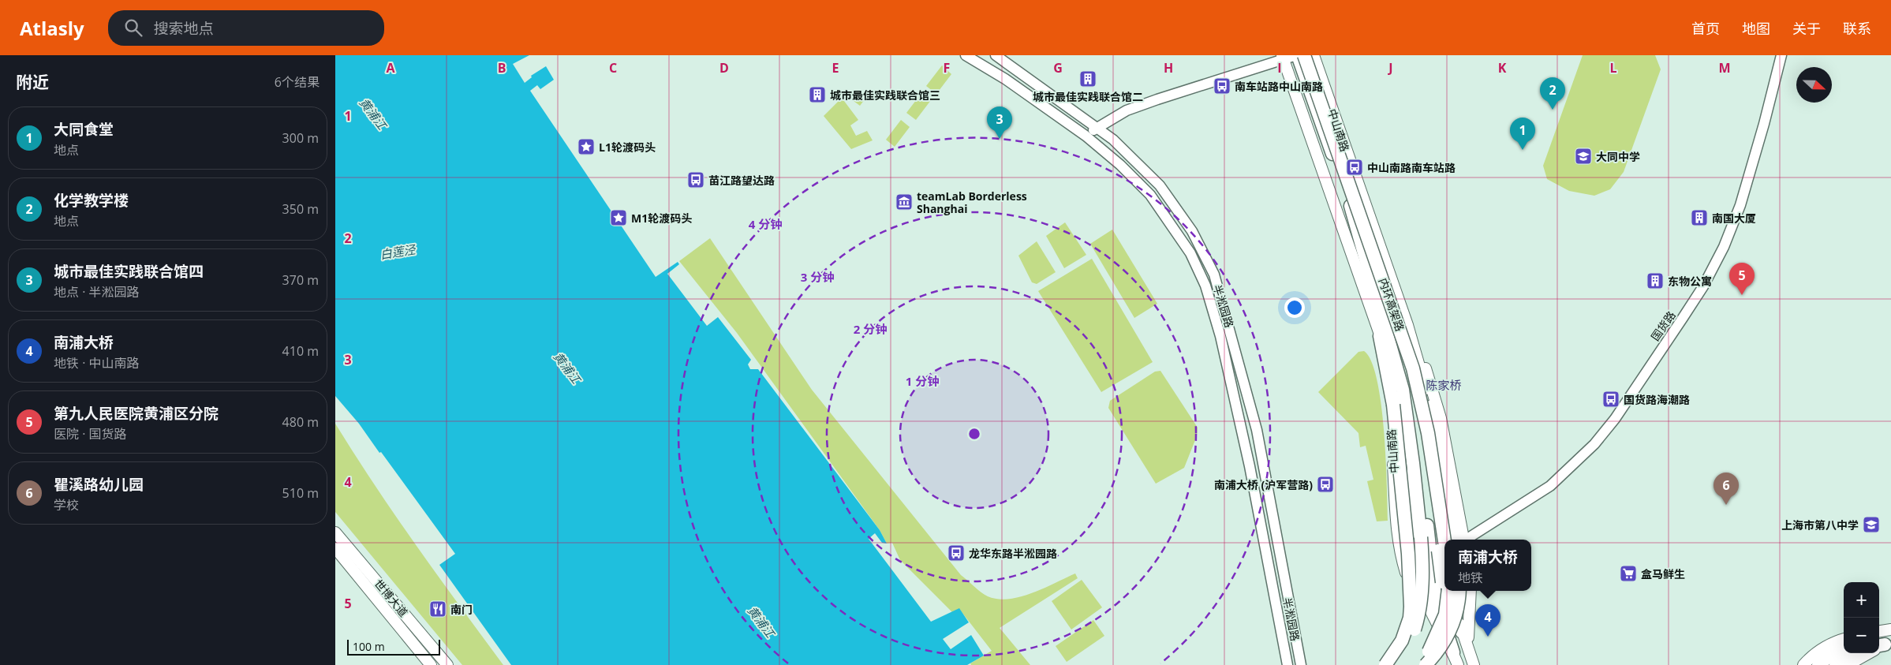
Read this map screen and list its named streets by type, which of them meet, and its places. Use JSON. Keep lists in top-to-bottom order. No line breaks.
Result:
{"streets":{"highway":["内环高架路"],"main road":["中山南路","半淞园路","国货路","世博大道"]},"crossings":[["中山南路","内环高架路"]],"districts":["陈家桥"],"water":["黄浦江","白莲泾"],"places":{"building":["城市最佳实践联合馆二","城市最佳实践联合馆三","南国大厦","东物公寓"],"bus stop":["南车站路中山南路","中山南路南车站路","苗江路望达路","国货路海潮路","南浦大桥 (沪军营路)","龙华东路半淞园路"],"place":["L1轮渡码头","M1轮渡码头"],"school or university":["大同中学","上海市第八中学"],"museum":["teamLab Borderless Shanghai"],"supermarket":["盒马鲜生"],"restaurant":["南门"]},"scale_bar":"100 m","north":"right","page":{"header":"Atlasly","search":"搜索地点","nav":["首页","地图","关于","联系"],"heading":["附近","6个结果"],"pins":["2","3","1","5","6","4"],"list":[{"mark":"1","name":"大同食堂","note":"地点","value":"300 m"},{"mark":"2","name":"化学教学楼","note":"地点","value":"350 m"},{"mark":"3","name":"城市最佳实践联合馆四","note":"地点 · 半淞园路","value":"370 m"},{"mark":"4","name":"南浦大桥","note":"地铁 · 中山南路","value":"410 m"},{"mark":"5","name":"第九人民医院黄浦区分院","note":"医院 · 国货路","value":"480 m"},{"mark":"6","name":"瞿溪路幼儿园","note":"学校","value":"510 m"}],"popup":["南浦大桥","地铁"],"map_buttons":["+","−"],"scale":"100 m"},"grid":{"columns":["A","B","C","D","E","F","G","H","I","J","K","L","M"],"rows":["1","2","3","4","5"]},"rings":["4 分钟","3 分钟","2 分钟","1 分钟"]}
